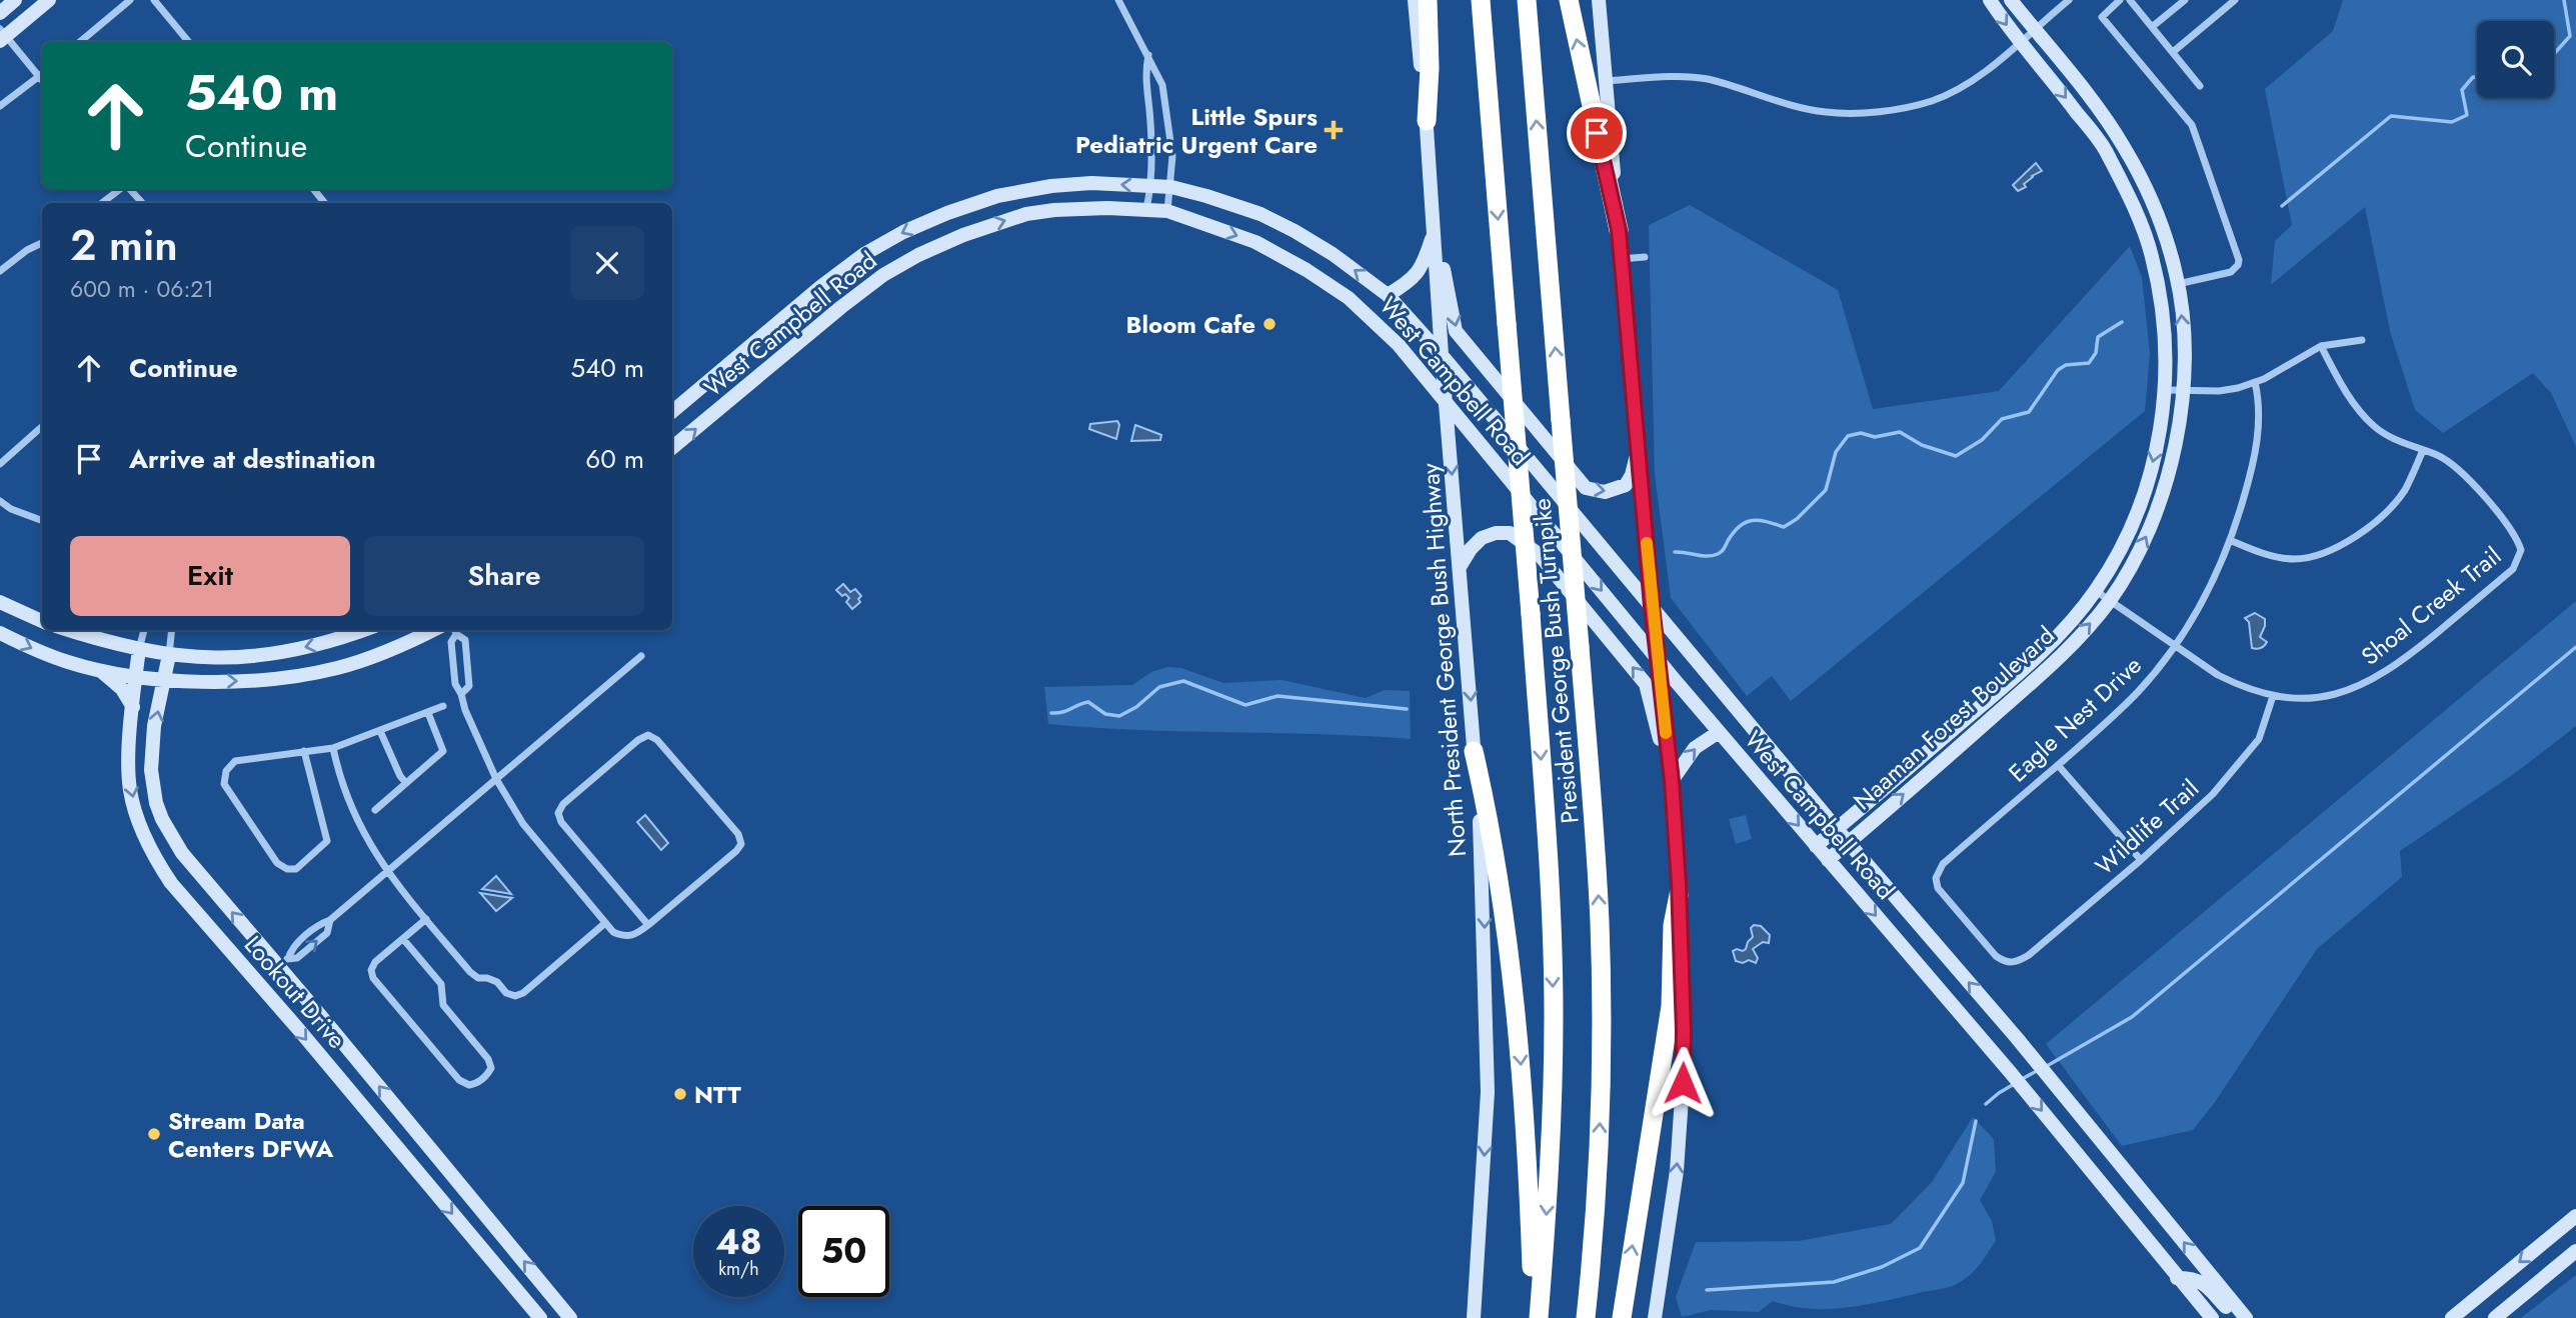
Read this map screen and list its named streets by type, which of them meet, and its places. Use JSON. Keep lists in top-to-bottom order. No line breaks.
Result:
{"streets":{"highway":["President George Bush Turnpike"],"main road":["West Campbell Road","North President George Bush Highway","Naaman Forest Boulevard","Lookout Drive"],"street":["Shoal Creek Trail","Eagle Nest Drive","Wildlife Trail"]},"crossings":[["West Campbell Road","North President George Bush Highway"],["West Campbell Road","Naaman Forest Boulevard"],["Shoal Creek Trail","Naaman Forest Boulevard"],["Shoal Creek Trail","Eagle Nest Drive"],["Shoal Creek Trail","Wildlife Trail"],["Eagle Nest Drive","Wildlife Trail"]],"one_way":["North President George Bush Highway"],"places":{"health":["Little Spurs Pediatric Urgent Care"],"other":["Bloom Cafe","NTT","Stream Data Centers DFWA"]},"page":{"turn":["540 m","Continue"],"heading":["2 min","600 m · 06:21"],"list":[{"name":"Continue","value":"540 m"},{"name":"Arrive at destination","value":"60 m"}],"buttons":["Exit","Share"],"speed":"48 km/h","limit":"50"}}
